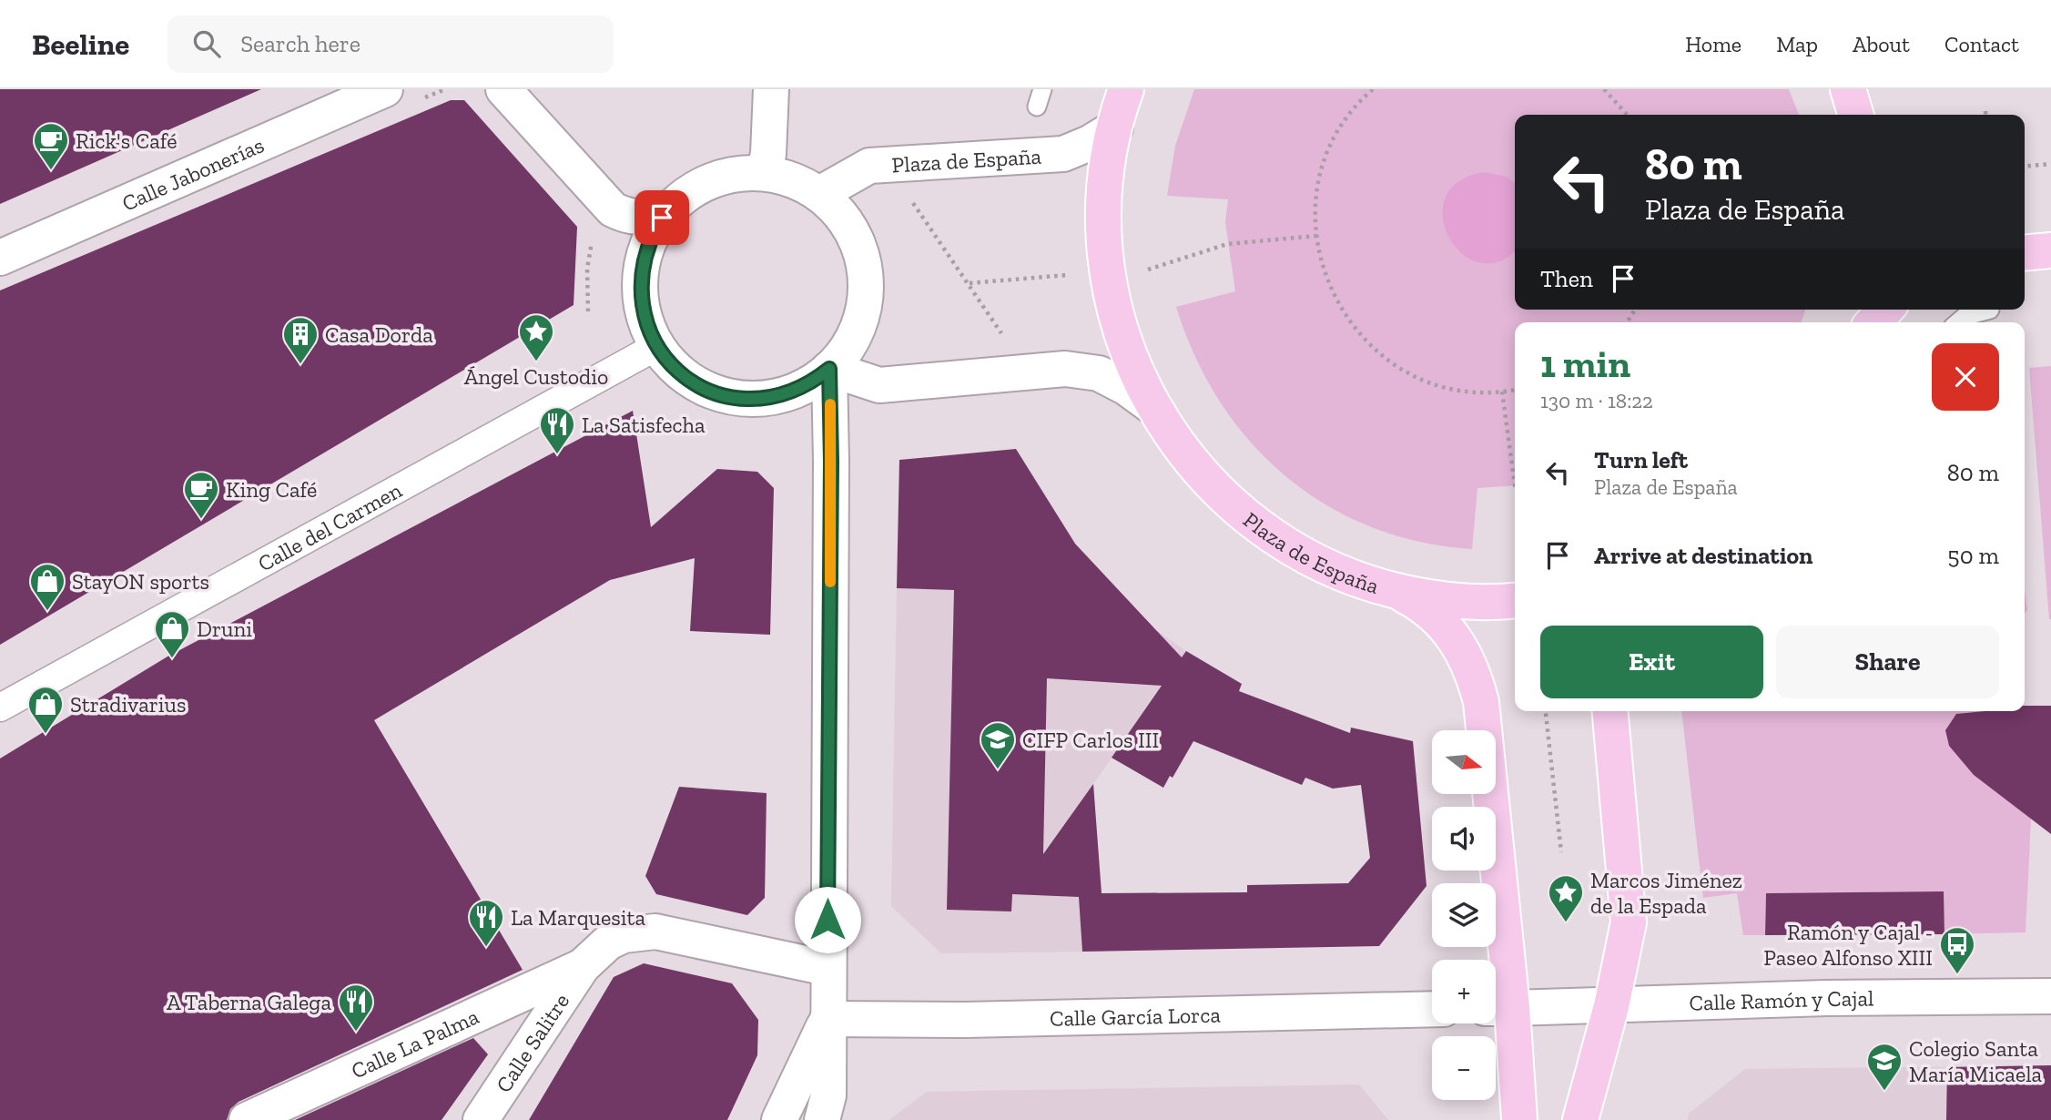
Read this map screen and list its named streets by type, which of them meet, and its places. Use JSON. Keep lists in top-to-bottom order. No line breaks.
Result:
{"streets":{"main road":["Plaza de España"],"street":["Calle Jabonerías","Calle del Carmen","Calle Ramón y Cajal","Calle García Lorca","Calle La Palma","Calle Salitre"]},"crossings":[["Plaza de España","Calle del Carmen"],["Calle La Palma","Calle Salitre"]],"places":{"cafe":["Rick's Café","King Café"],"place":["Ángel Custodio","Marcos Jiménez de la Espada"],"building":["Casa Dorda"],"restaurant":["La Satisfecha","La Marquesita","A Taberna Galega"],"shop":["StayON sports","Druni","Stradivarius"],"school or university":["CIFP Carlos III","Colegio Santa María Micaela"],"bus stop":["Ramón y Cajal - Paseo Alfonso XIII"]},"north":"right","page":{"header":"Beeline","search":"Search here","nav":["Home","Map","About","Contact"],"turn":["80 m","Plaza de España"],"then":"Then","heading":["1 min","130 m · 18:22"],"list":[{"name":"Turn left","note":"Plaza de España","value":"80 m"},{"name":"Arrive at destination","value":"50 m"}],"buttons":["Exit","Share"],"map_buttons":["+","−"]}}
